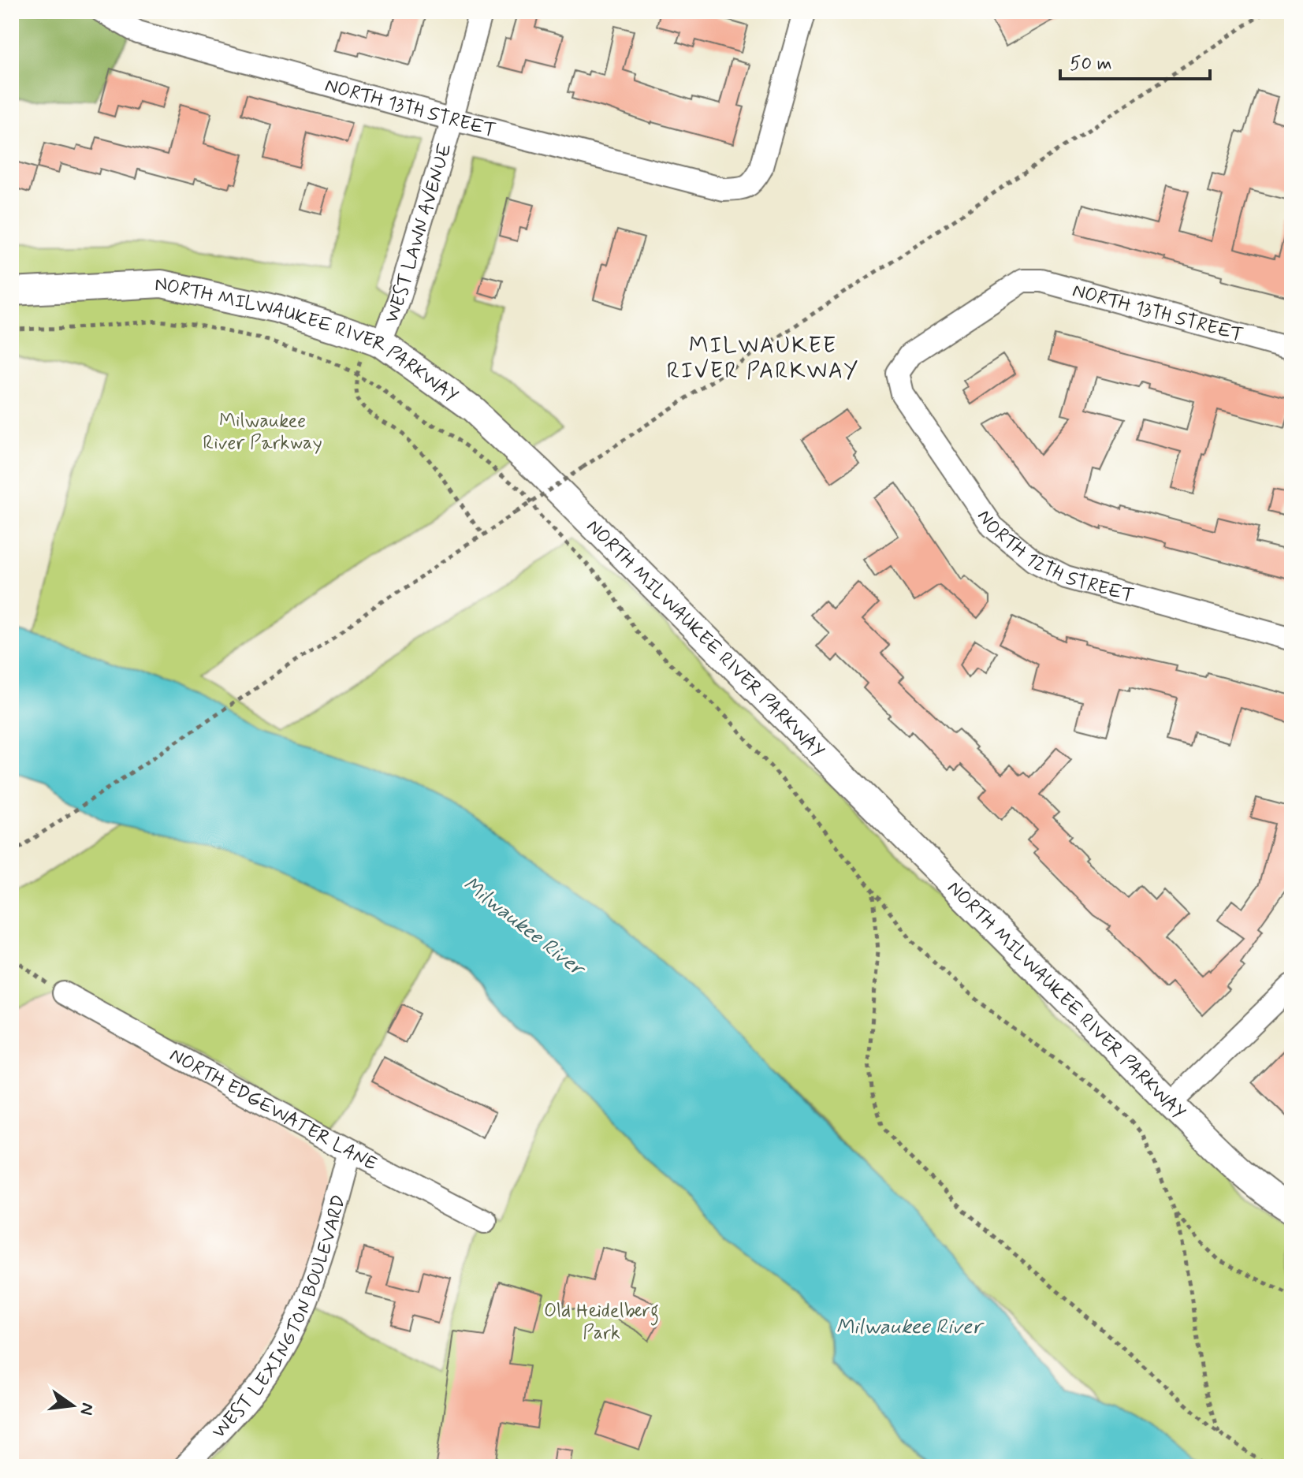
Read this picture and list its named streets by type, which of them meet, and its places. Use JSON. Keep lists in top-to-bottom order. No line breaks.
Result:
{"streets":{"street":["NORTH 13TH STREET","WEST LAWN AVENUE","NORTH MILWAUKEE RIVER PARKWAY","NORTH 12TH STREET","NORTH EDGEWATER LANE","WEST LEXINGTON BOULEVARD"]},"crossings":[["NORTH 13TH STREET","WEST LAWN AVENUE"],["NORTH 13TH STREET","NORTH 12TH STREET"],["WEST LAWN AVENUE","NORTH MILWAUKEE RIVER PARKWAY"],["NORTH EDGEWATER LANE","WEST LEXINGTON BOULEVARD"]],"districts":["MILWAUKEE RIVER PARKWAY"],"water":["Milwaukee River"],"parks":["Milwaukee River Parkway","Old Heidelberg Park"],"scale_bar":"50 m","north":"right"}
